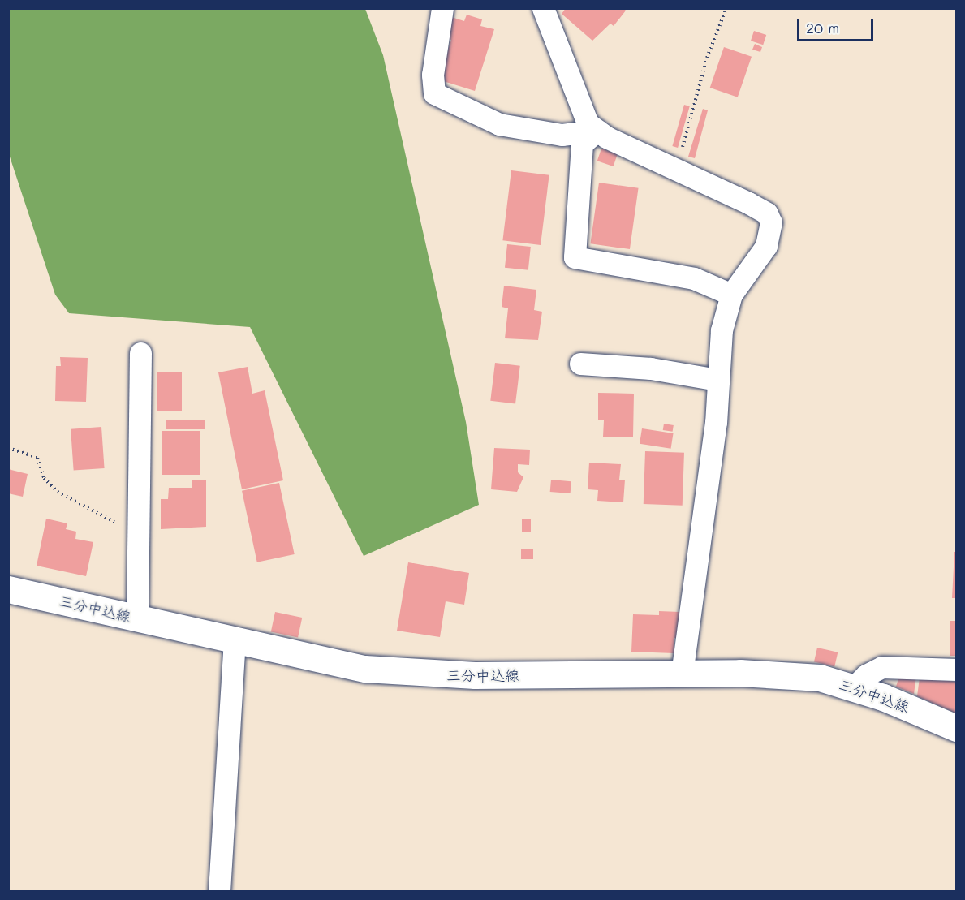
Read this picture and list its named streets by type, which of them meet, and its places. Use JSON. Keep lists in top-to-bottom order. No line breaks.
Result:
{"streets":{"main road":["三分中込線"]},"scale_bar":"20 m"}
